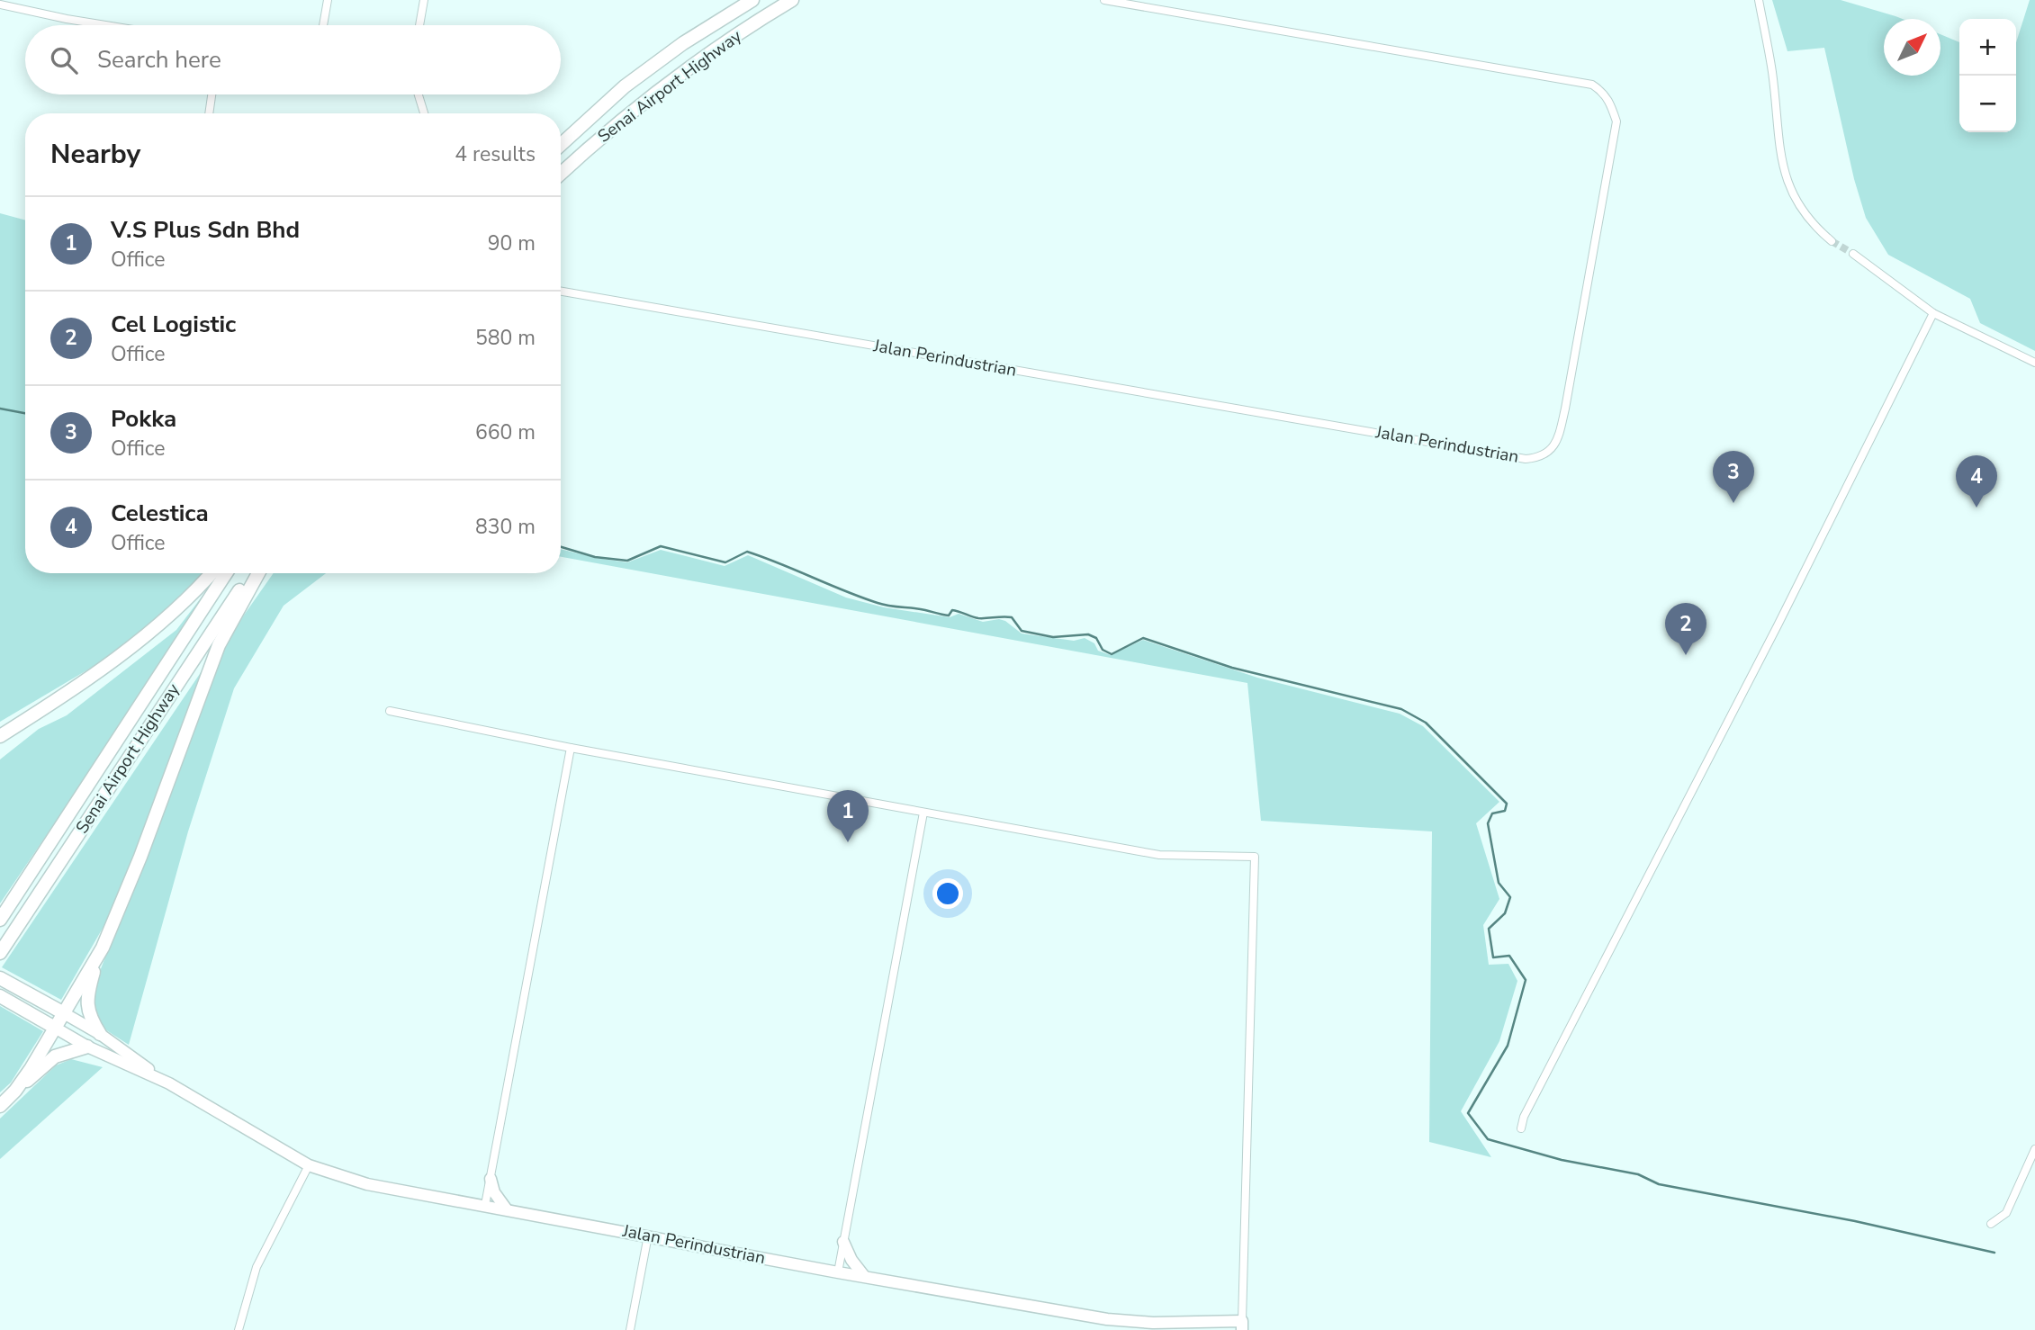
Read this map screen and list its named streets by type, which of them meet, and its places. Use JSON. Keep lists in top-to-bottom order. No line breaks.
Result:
{"streets":{"highway":["Senai Airport Highway"],"main road":["Jalan Perindustrian"]},"north":"top right","page":{"map_buttons":["+","−"],"search":"Search here","heading":["Nearby","4 results"],"list":[{"mark":"1","name":"V.S Plus Sdn Bhd","note":"Office","value":"90 m"},{"mark":"2","name":"Cel Logistic","note":"Office","value":"580 m"},{"mark":"3","name":"Pokka","note":"Office","value":"660 m"},{"mark":"4","name":"Celestica","note":"Office","value":"830 m"}],"pins":["3","4","2","1"]}}
